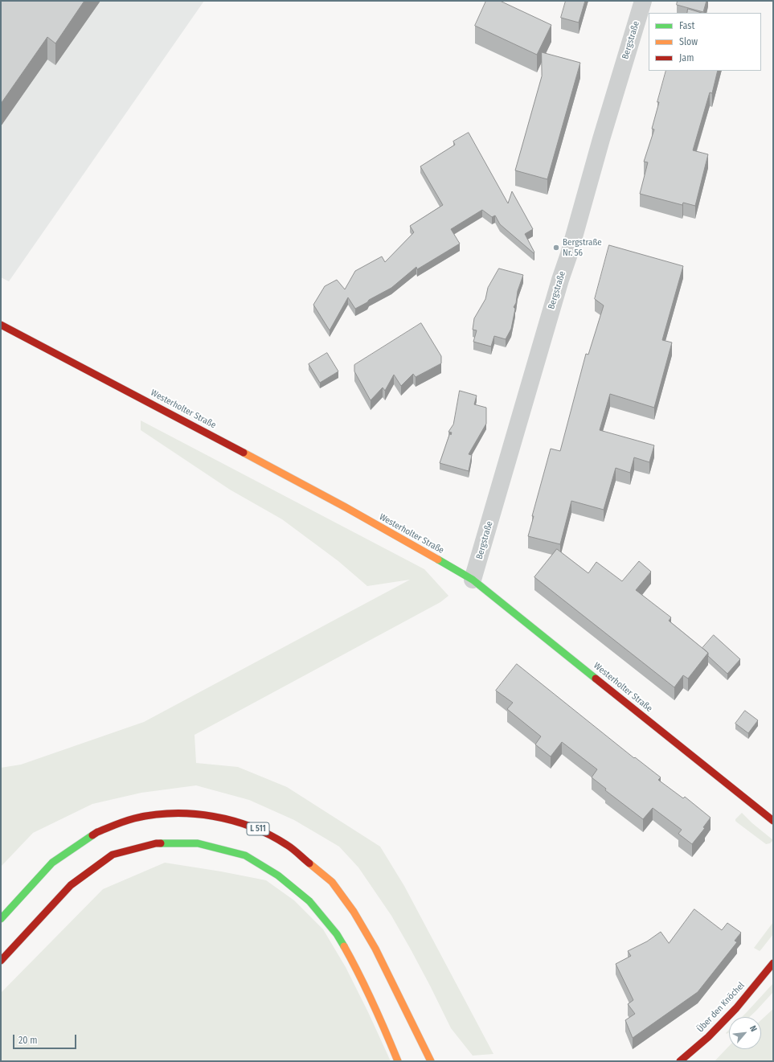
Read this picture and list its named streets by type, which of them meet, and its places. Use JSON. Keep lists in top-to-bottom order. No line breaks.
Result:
{"streets":{"main road":["Westerholter Straße","L 511","Über den Knöchel"],"street":["Bergstraße"]},"crossings":[["Bergstraße","Westerholter Straße"]],"places":["Bergstraße Nr. 56"],"legend":["Fast","Slow","Jam"],"scale_bar":"20 m","north":"top right"}
